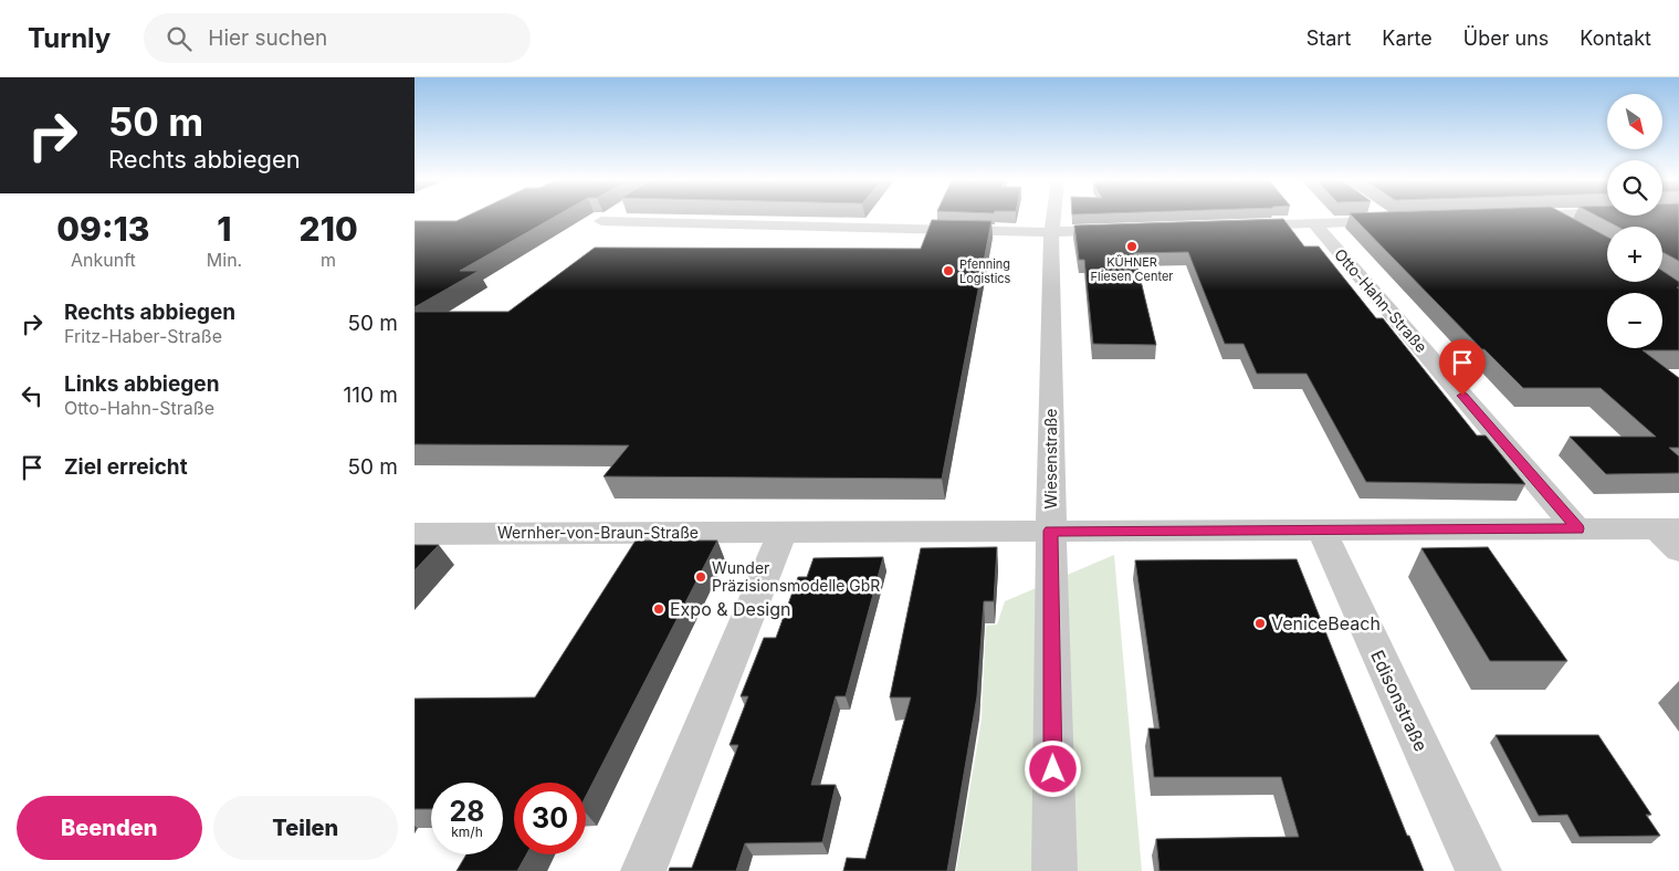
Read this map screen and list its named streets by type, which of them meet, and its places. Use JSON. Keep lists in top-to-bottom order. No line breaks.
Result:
{"streets":{"street":["Otto-Hahn-Straße","Wiesenstraße","Wernher-von-Braun-Straße","Edisonstraße"]},"crossings":[["Otto-Hahn-Straße","Wernher-von-Braun-Straße"],["Wiesenstraße","Wernher-von-Braun-Straße"],["Wernher-von-Braun-Straße","Edisonstraße"]],"places":["KÜHNER Fliesen Center","Pfenning Logistics","Wunder Präzisionsmodelle GbR","Expo & Design","VeniceBeach"],"north":"bottom right","page":{"header":"Turnly","search":"Hier suchen","nav":["Start","Karte","Über uns","Kontakt"],"turn":["50 m","Rechts abbiegen"],"map_buttons":["+","−"],"eta":["09:13","Ankunft","1","Min.","210","m"],"list":[{"name":"Rechts abbiegen","note":"Fritz-Haber-Straße","value":"50 m"},{"name":"Links abbiegen","note":"Otto-Hahn-Straße","value":"110 m"},{"name":"Ziel erreicht","value":"50 m"}],"speed":"28 km/h","limit":"30","buttons":["Beenden","Teilen"]}}
